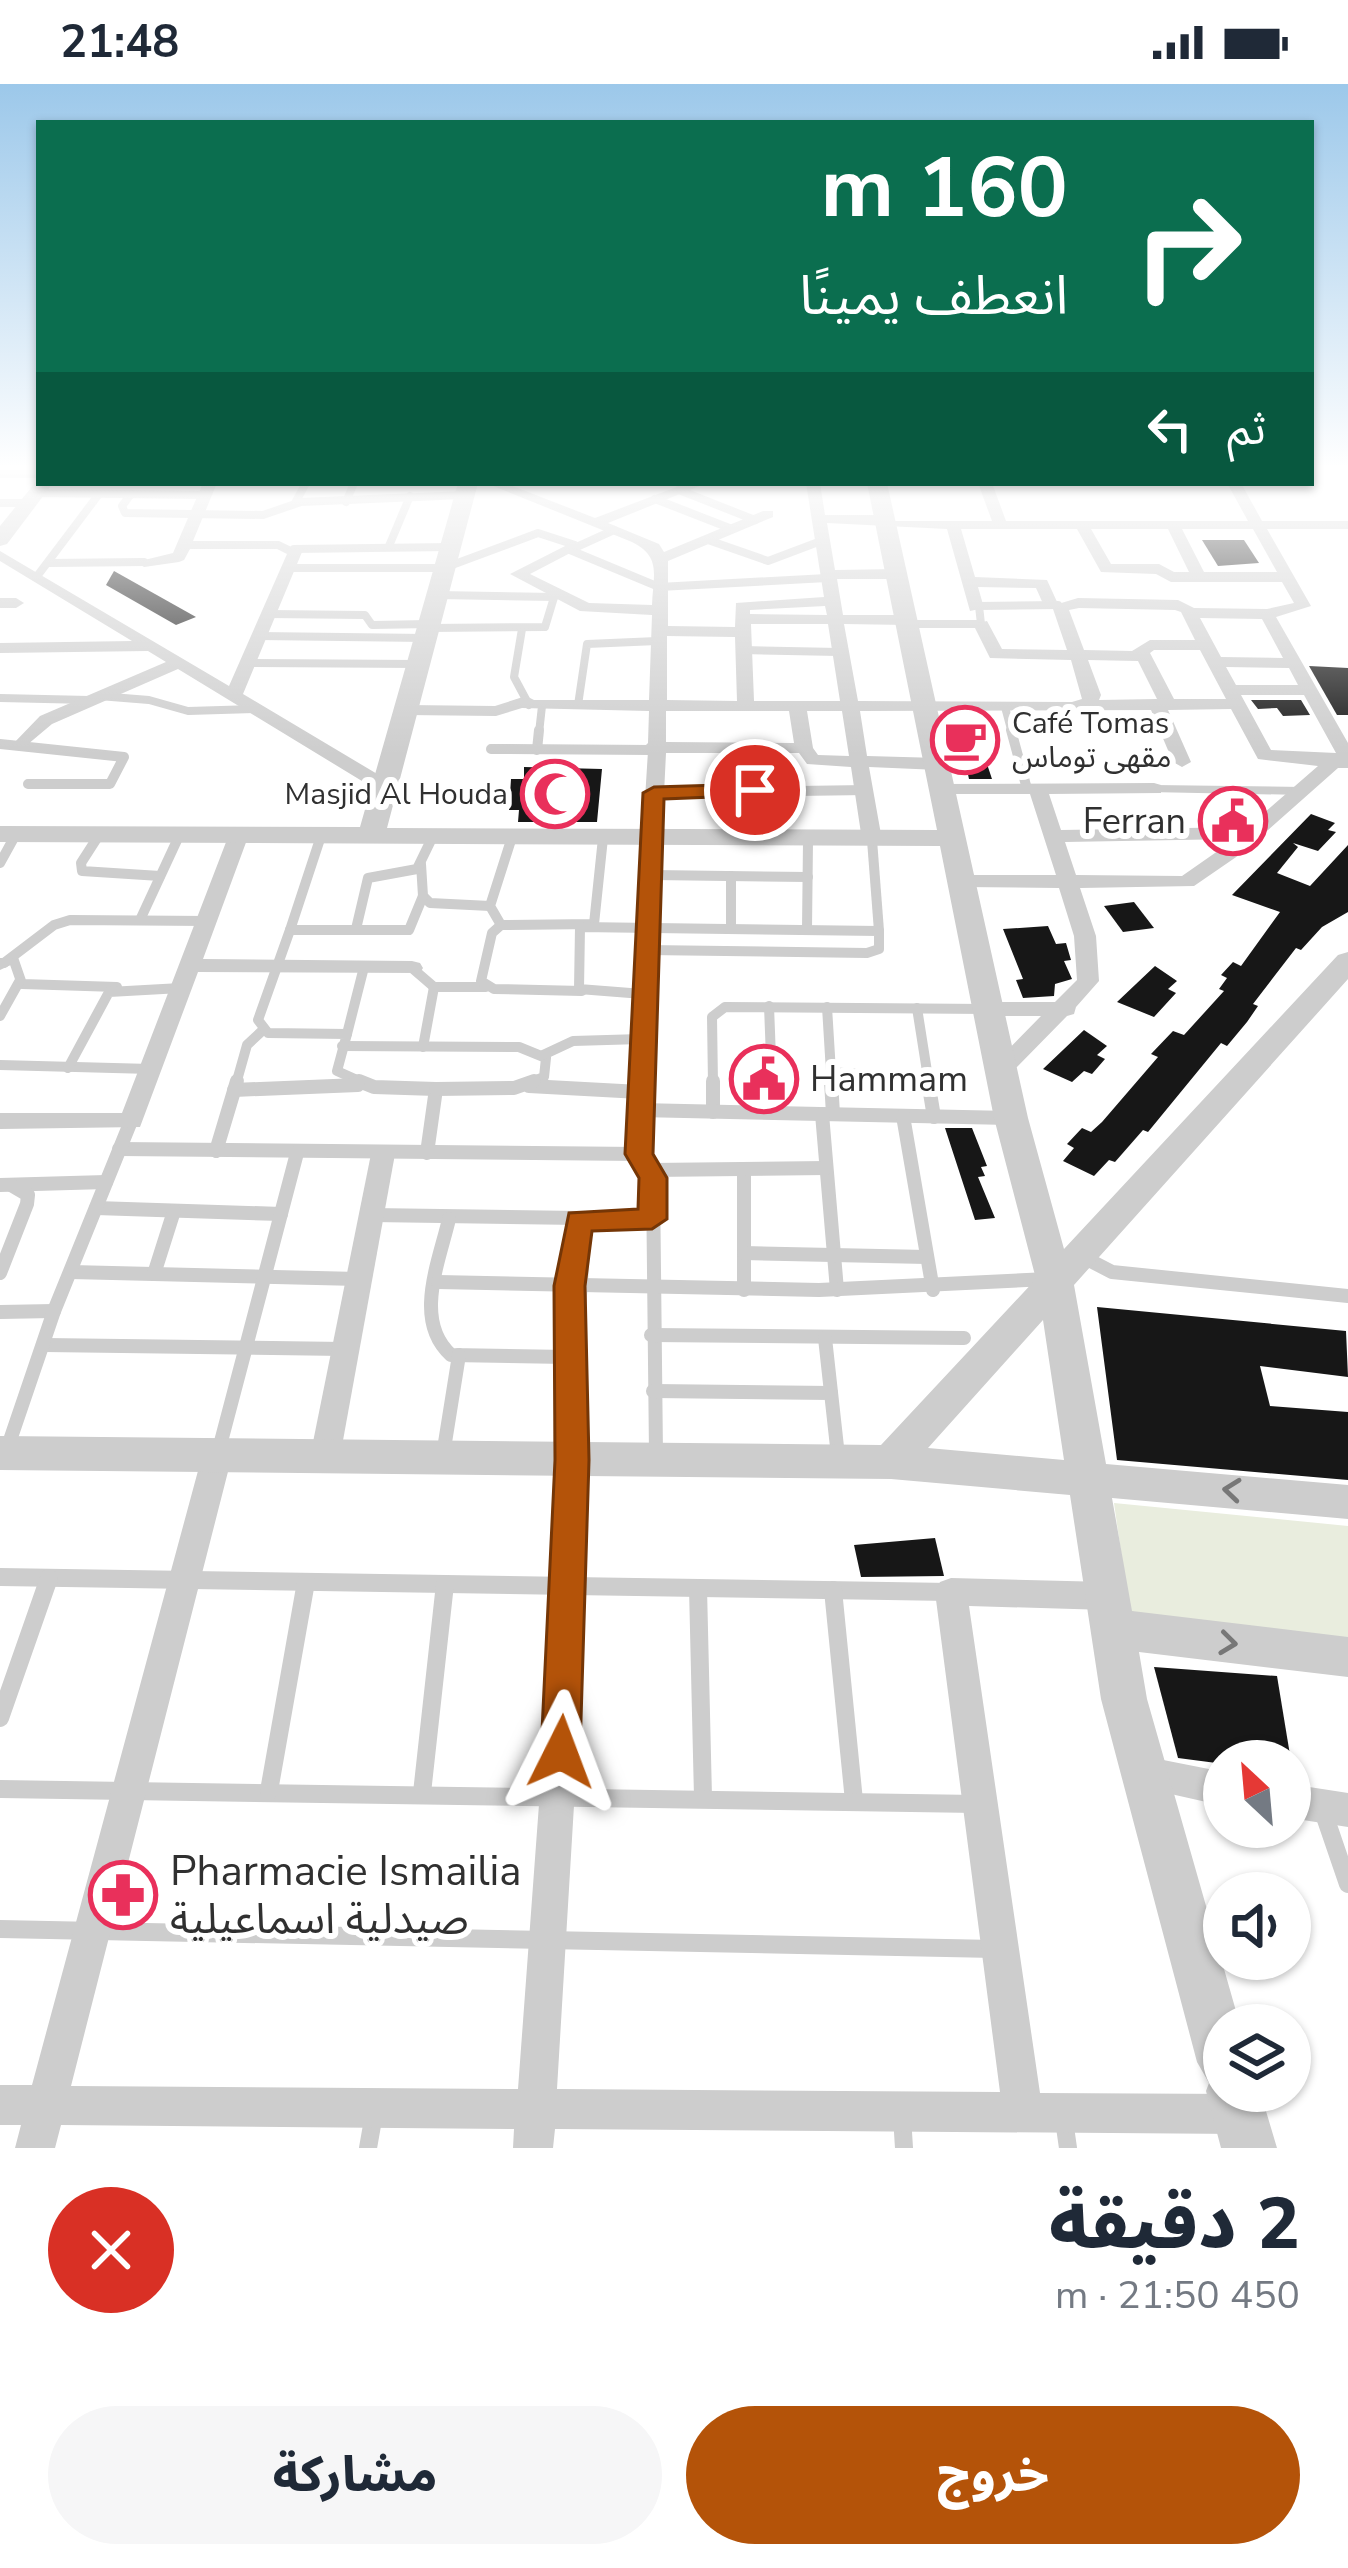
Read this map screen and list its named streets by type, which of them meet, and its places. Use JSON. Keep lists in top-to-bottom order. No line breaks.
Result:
{"places":{"cafe":["Café Tomas مقهى توماس"],"mosque":["Masjid Al Houda"],"public building":["Ferran","Hammam"],"pharmacy":["Pharmacie Ismailia صيدلية اسماعيلية"]},"north":"top left","page":{"status":"21:48","turn":["160 m","انعطف يمينًا"],"then":"ثم","heading":["2 دقيقة","450 m · 21:50"],"buttons":["خروج","مشاركة"]}}
